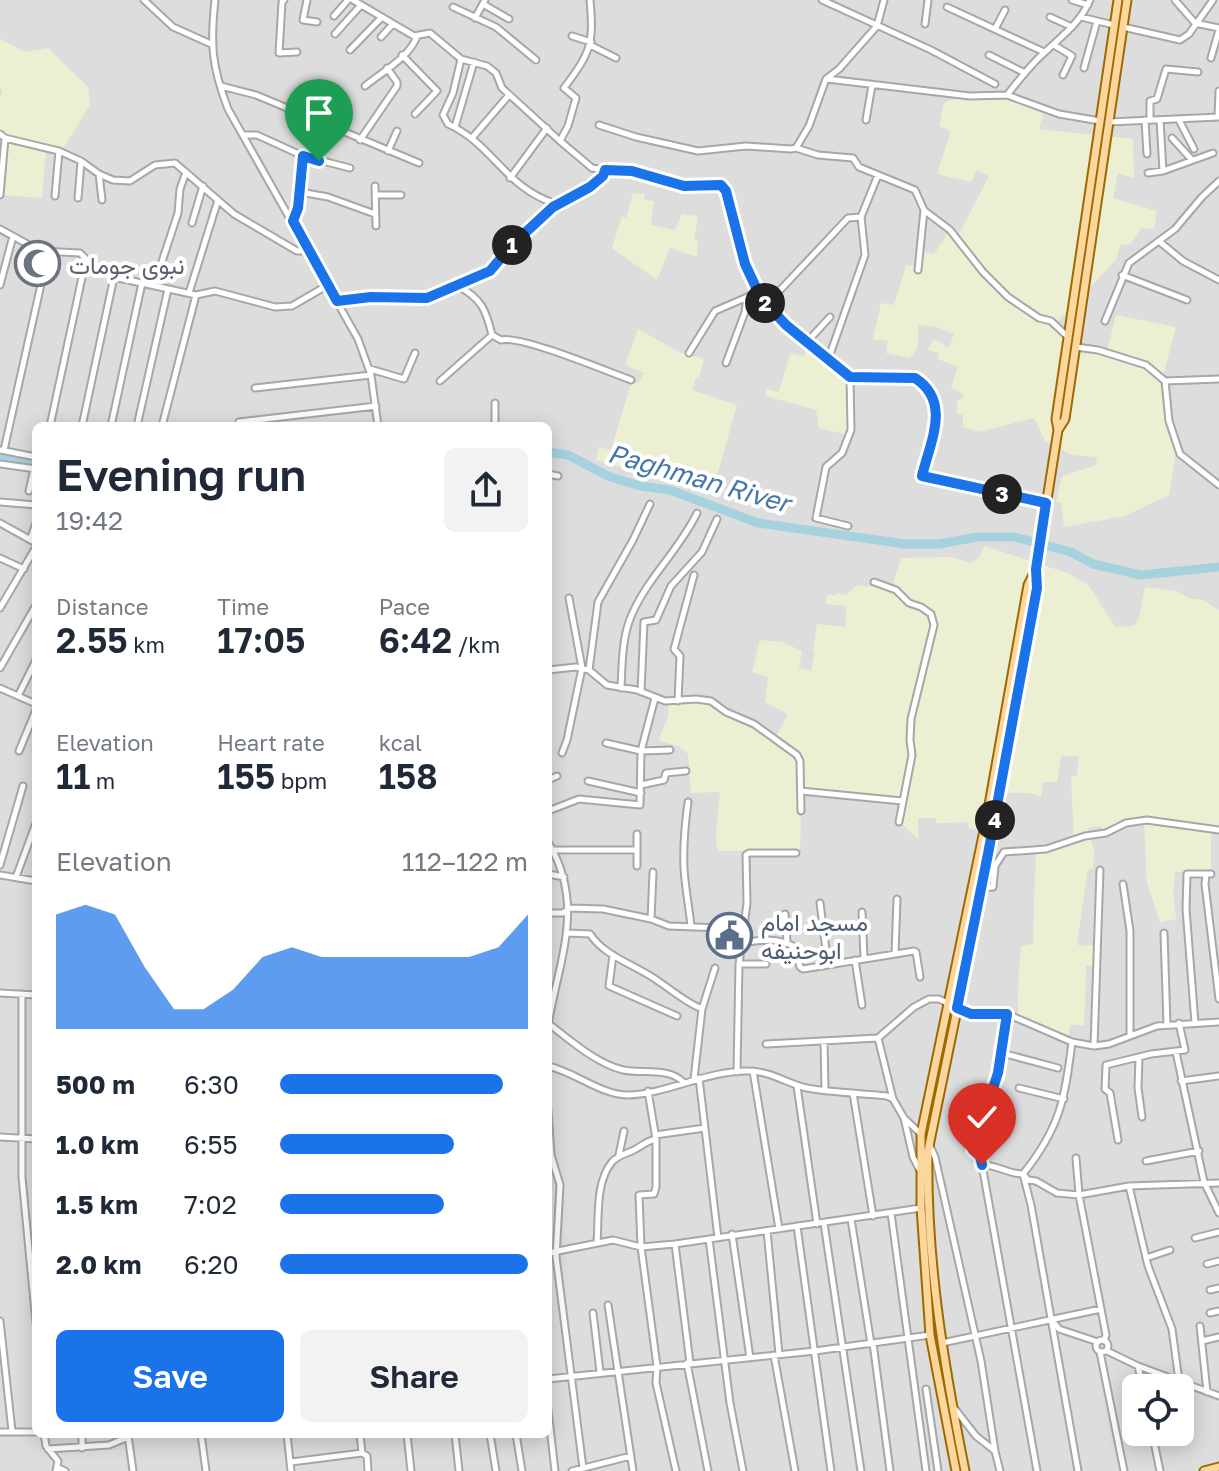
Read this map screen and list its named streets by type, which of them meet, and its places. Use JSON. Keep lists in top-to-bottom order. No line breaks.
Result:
{"water":["Paghman River"],"places":{"mosque":["نبوی جومات"],"public building":["مسجد امام ابوحنیفه"]},"page":{"pins":["1","2","3","4"],"heading":["Evening run","19:42"],"stats":[["Distance","2.55 km"],["Time","17:05"],["Pace","6:42 /km"],["Elevation","11 m"],["Heart rate","155 bpm"],["kcal","158"]],"chart":["Elevation","112–122 m"],"list":[{"name":"500 m","note":"6:30"},{"name":"1.0 km","note":"6:55"},{"name":"1.5 km","note":"7:02"},{"name":"2.0 km","note":"6:20"}],"buttons":["Save","Share"]}}
